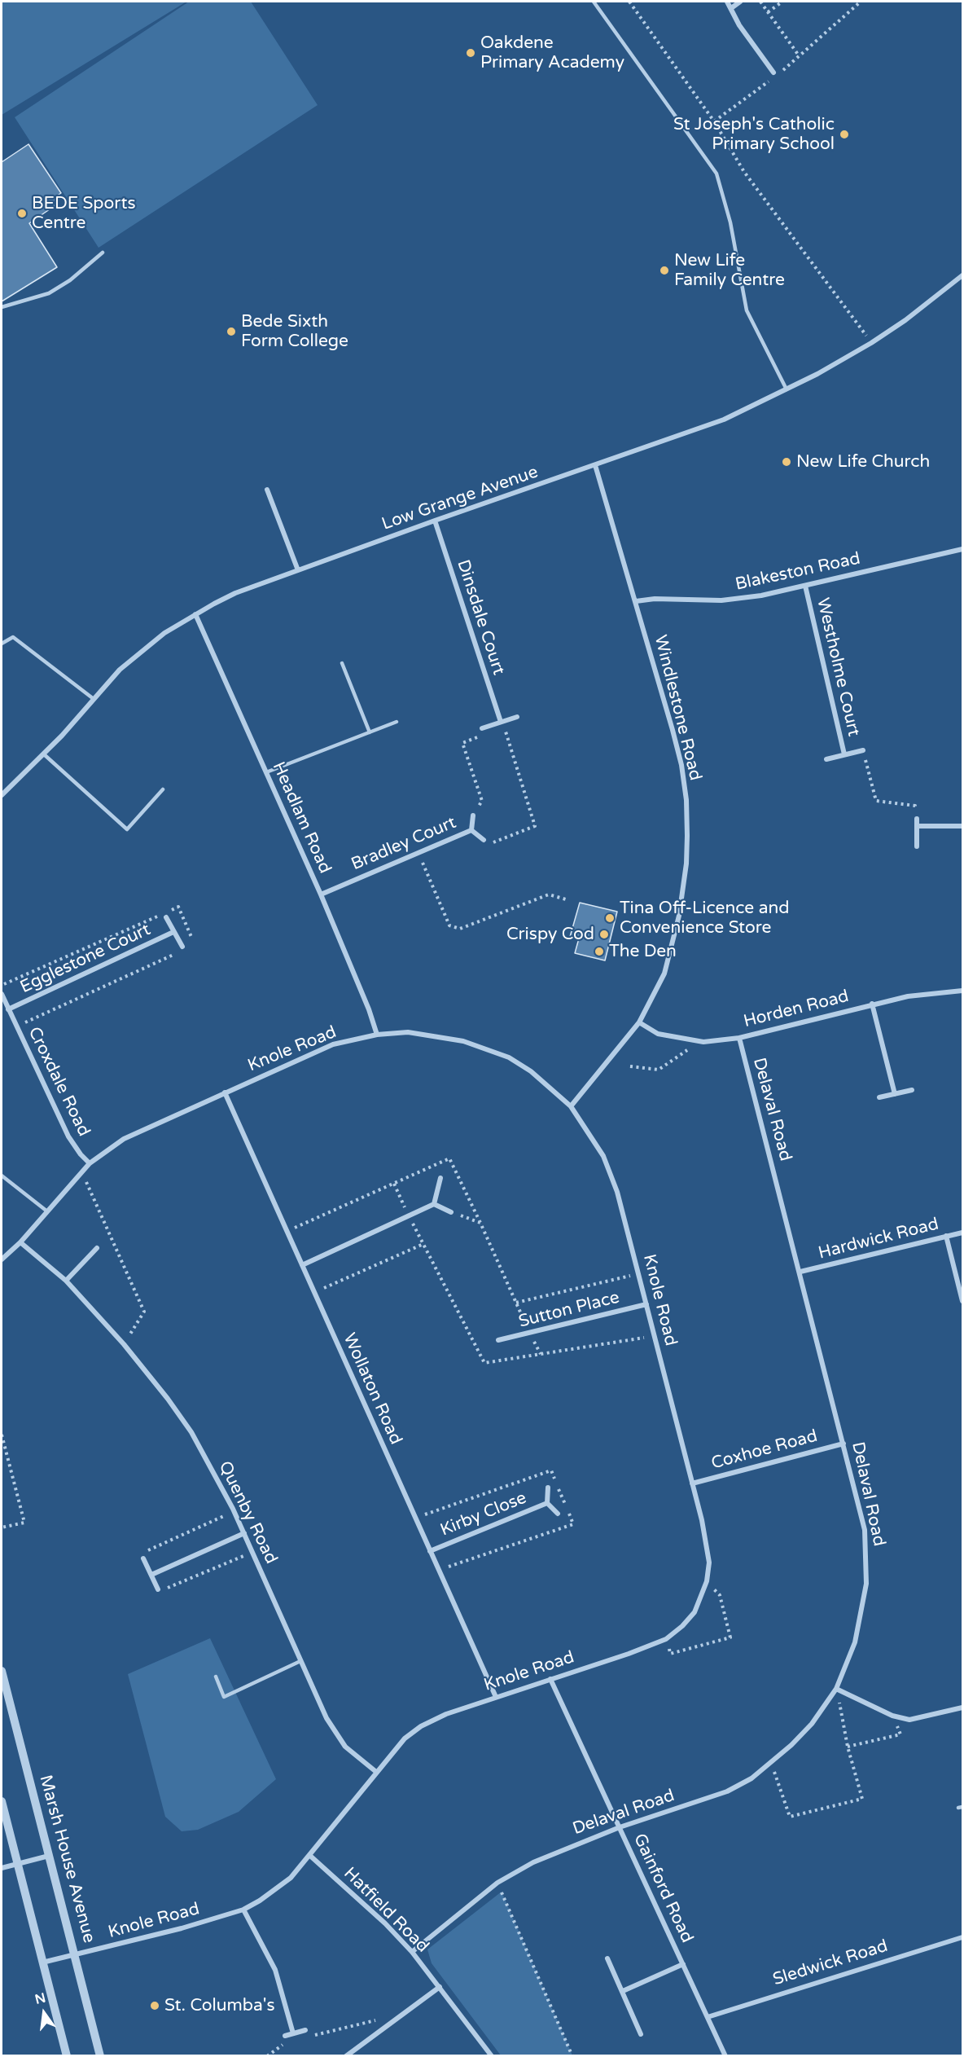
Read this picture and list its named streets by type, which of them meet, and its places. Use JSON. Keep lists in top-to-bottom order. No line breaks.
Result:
{"streets":{"street":["Low Grange Avenue","Blakeston Road","Dinsdale Court","Westholme Court","Windlestone Road","Headlam Road","Bradley Court","Egglestone Court","Horden Road","Knole Road","Croxdale Road","Delaval Road","Hardwick Road","Sutton Place","Wollaton Road","Coxhoe Road","Quenby Road","Kirby Close","Marsh House Avenue","Gainford Road","Hatfield Road","Sledwick Road"]},"crossings":[["Low Grange Avenue","Dinsdale Court"],["Low Grange Avenue","Windlestone Road"],["Low Grange Avenue","Headlam Road"],["Blakeston Road","Westholme Court"],["Blakeston Road","Windlestone Road"],["Windlestone Road","Horden Road"],["Windlestone Road","Knole Road"],["Headlam Road","Bradley Court"],["Headlam Road","Knole Road"],["Egglestone Court","Croxdale Road"],["Horden Road","Delaval Road"],["Knole Road","Croxdale Road"],["Knole Road","Sutton Place"],["Knole Road","Wollaton Road"],["Knole Road","Coxhoe Road"],["Knole Road","Quenby Road"],["Knole Road","Marsh House Avenue"],["Knole Road","Gainford Road"],["Knole Road","Hatfield Road"],["Delaval Road","Hardwick Road"],["Delaval Road","Coxhoe Road"],["Delaval Road","Gainford Road"],["Delaval Road","Hatfield Road"],["Wollaton Road","Kirby Close"],["Gainford Road","Sledwick Road"]],"places":["Oakdene Primary Academy","St Joseph's Catholic Primary School","BEDE Sports Centre","New Life Family Centre","Bede Sixth Form College","New Life Church","Tina Off-Licence and Convenience Store","Crispy Cod","The Den","St. Columba's"],"north":"top"}
